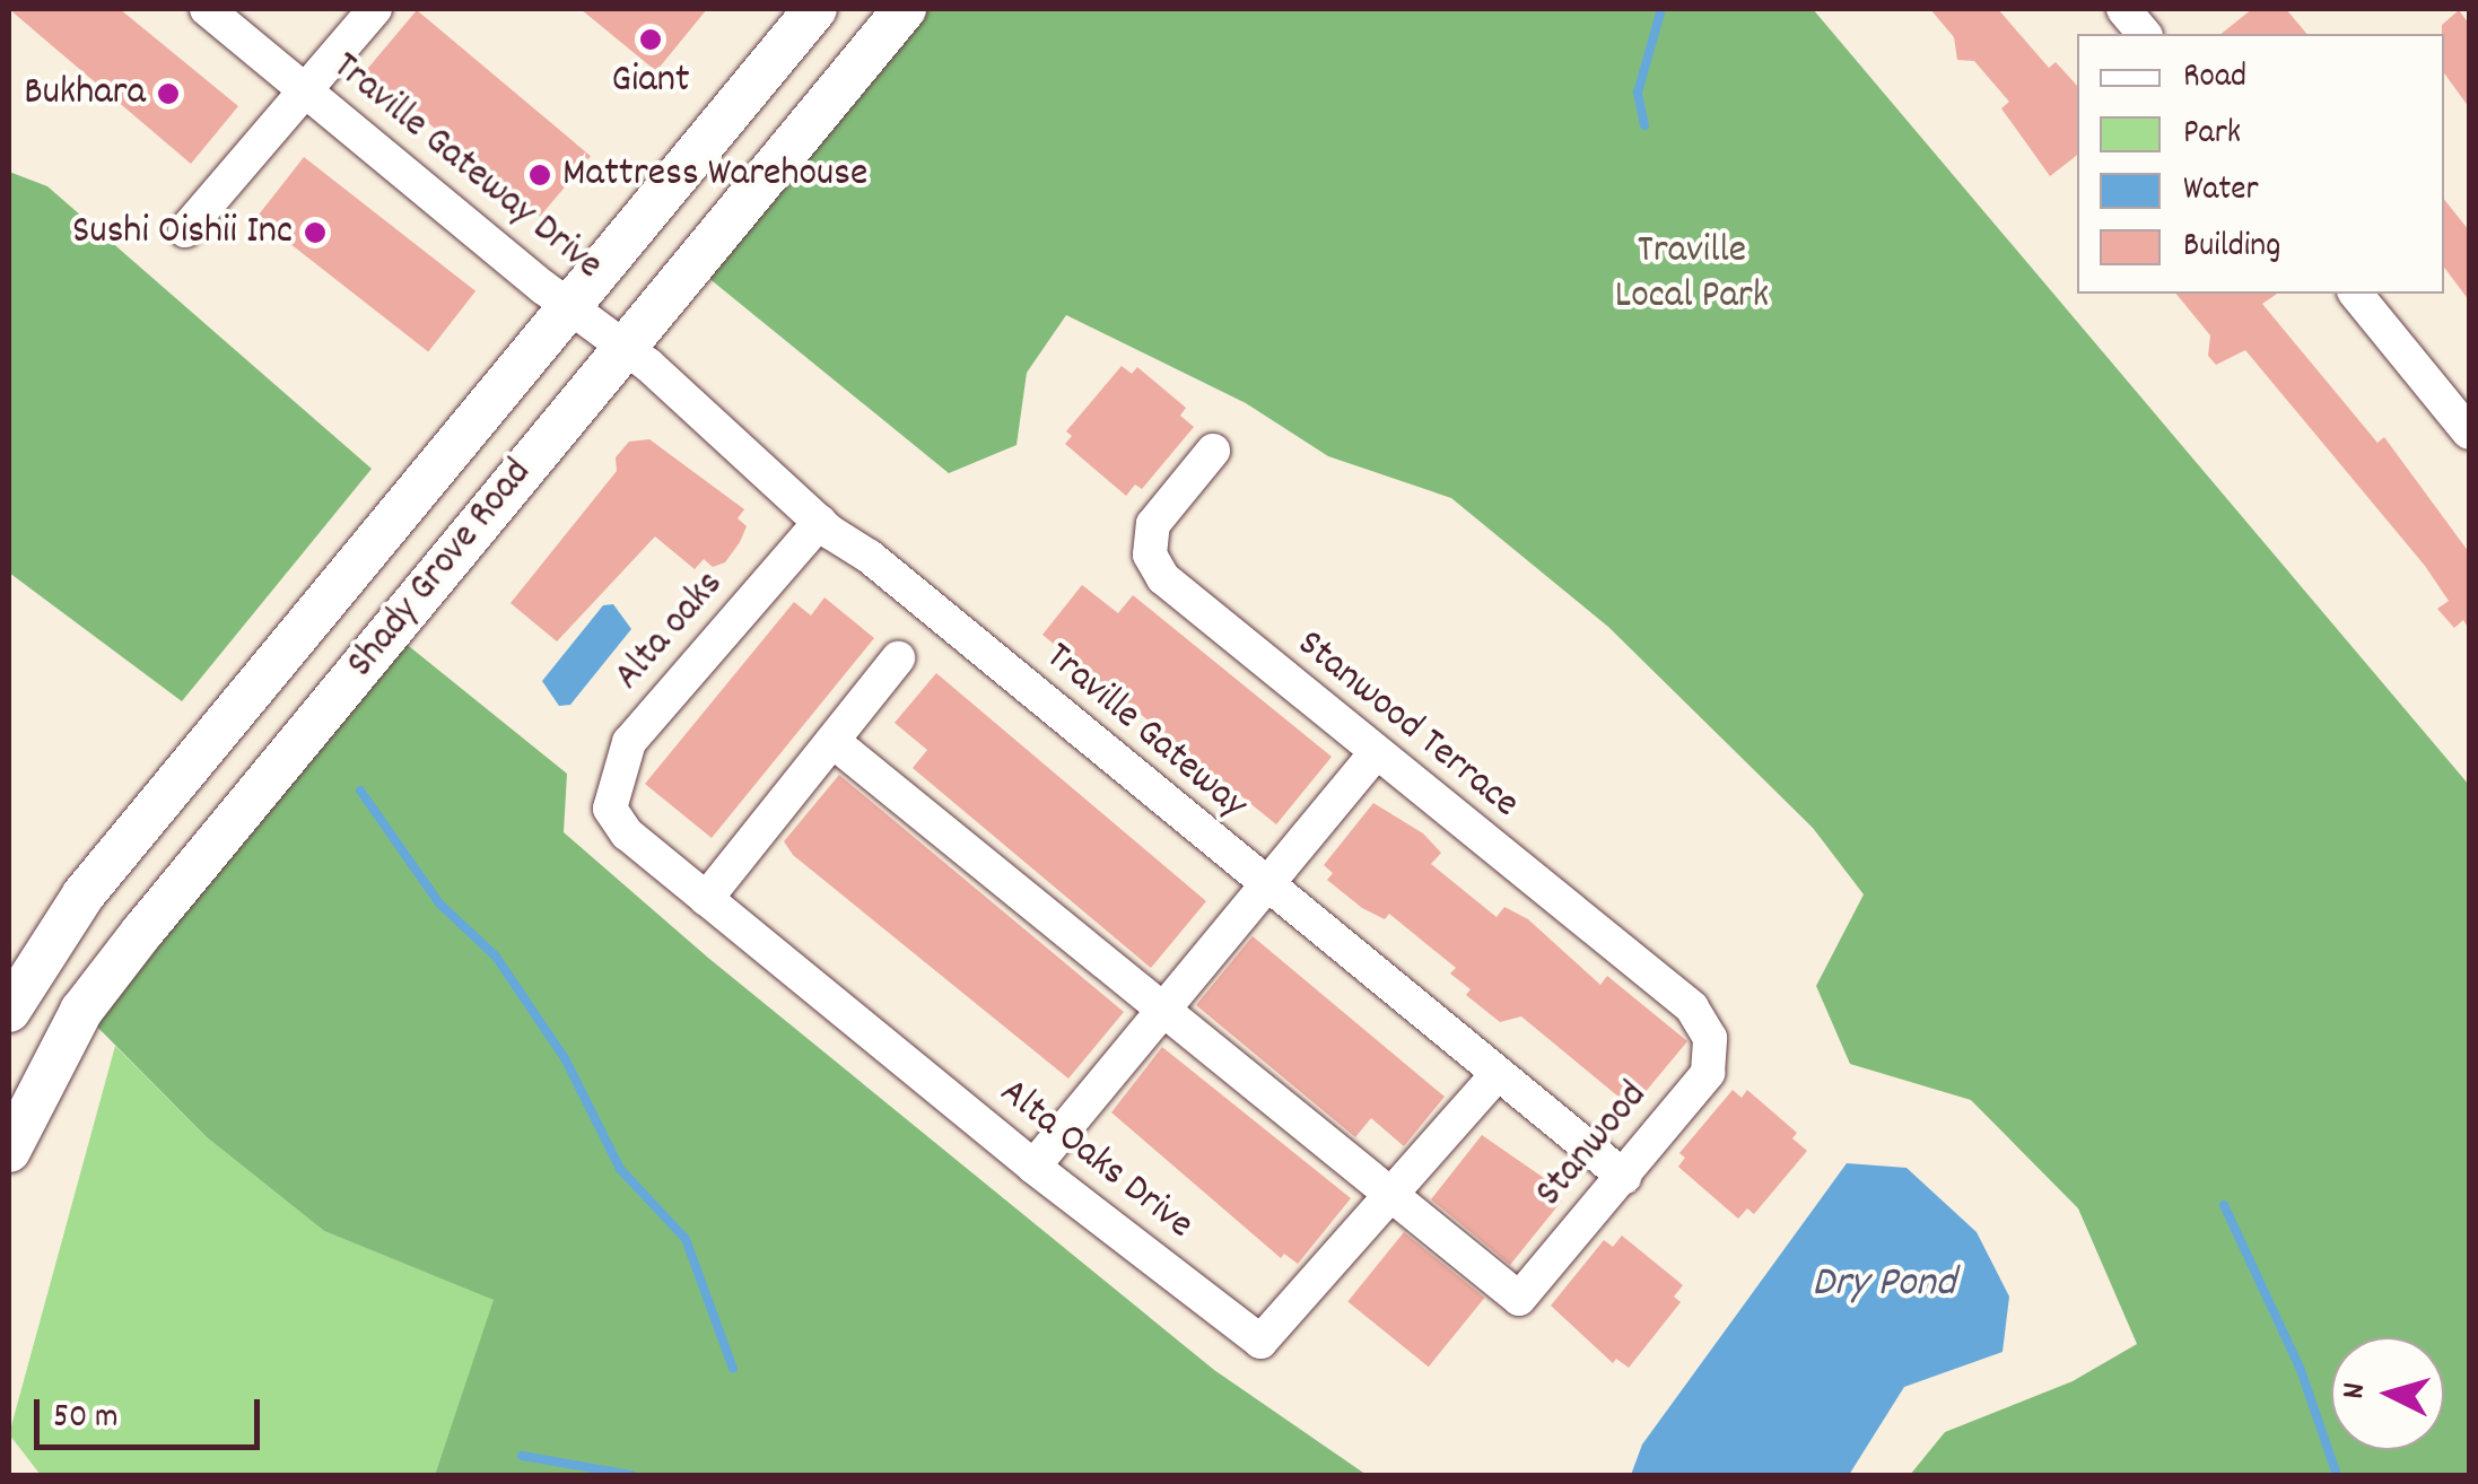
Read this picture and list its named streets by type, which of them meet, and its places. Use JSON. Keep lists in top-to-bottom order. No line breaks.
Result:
{"streets":{"main road":["Shady Grove Road"],"street":["Traville Gateway Drive","Alta oaks","Stanwood Terrace","Traville Gateway","Stanwood","Alta Oaks Drive"]},"crossings":[["Traville Gateway Drive","Shady Grove Road"],["Traville Gateway Drive","Traville Gateway"],["Shady Grove Road","Traville Gateway"],["Alta oaks","Traville Gateway"],["Alta oaks","Alta Oaks Drive"],["Stanwood Terrace","Stanwood"],["Traville Gateway","Stanwood"],["Traville Gateway","Alta Oaks Drive"],["Stanwood","Alta Oaks Drive"]],"water":["Dry Pond"],"parks":["Traville Local Park"],"places":["Giant","Bukhara","Mattress Warehouse","Sushi Oishii Inc"],"legend":["Road","Park","Water","Building"],"scale_bar":"50 m","north":"left"}
